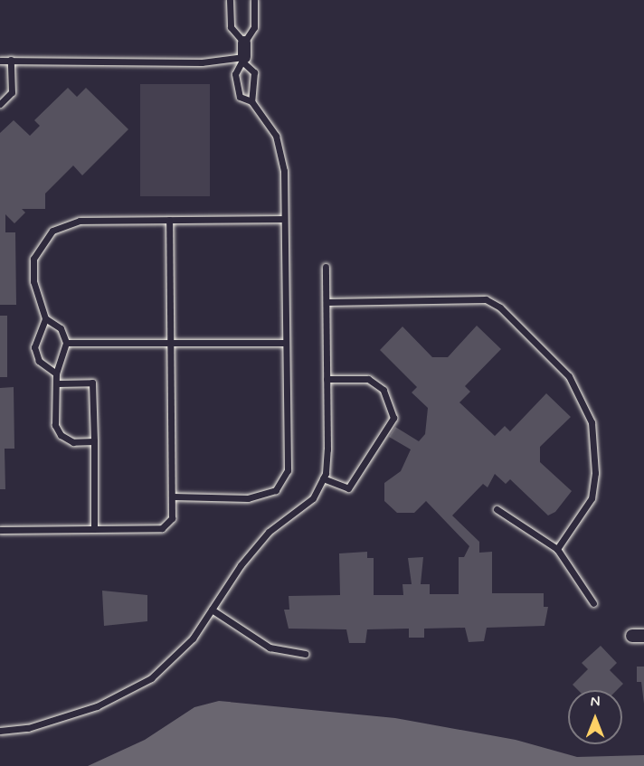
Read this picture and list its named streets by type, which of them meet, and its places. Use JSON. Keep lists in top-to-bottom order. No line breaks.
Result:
{"north":"top"}
